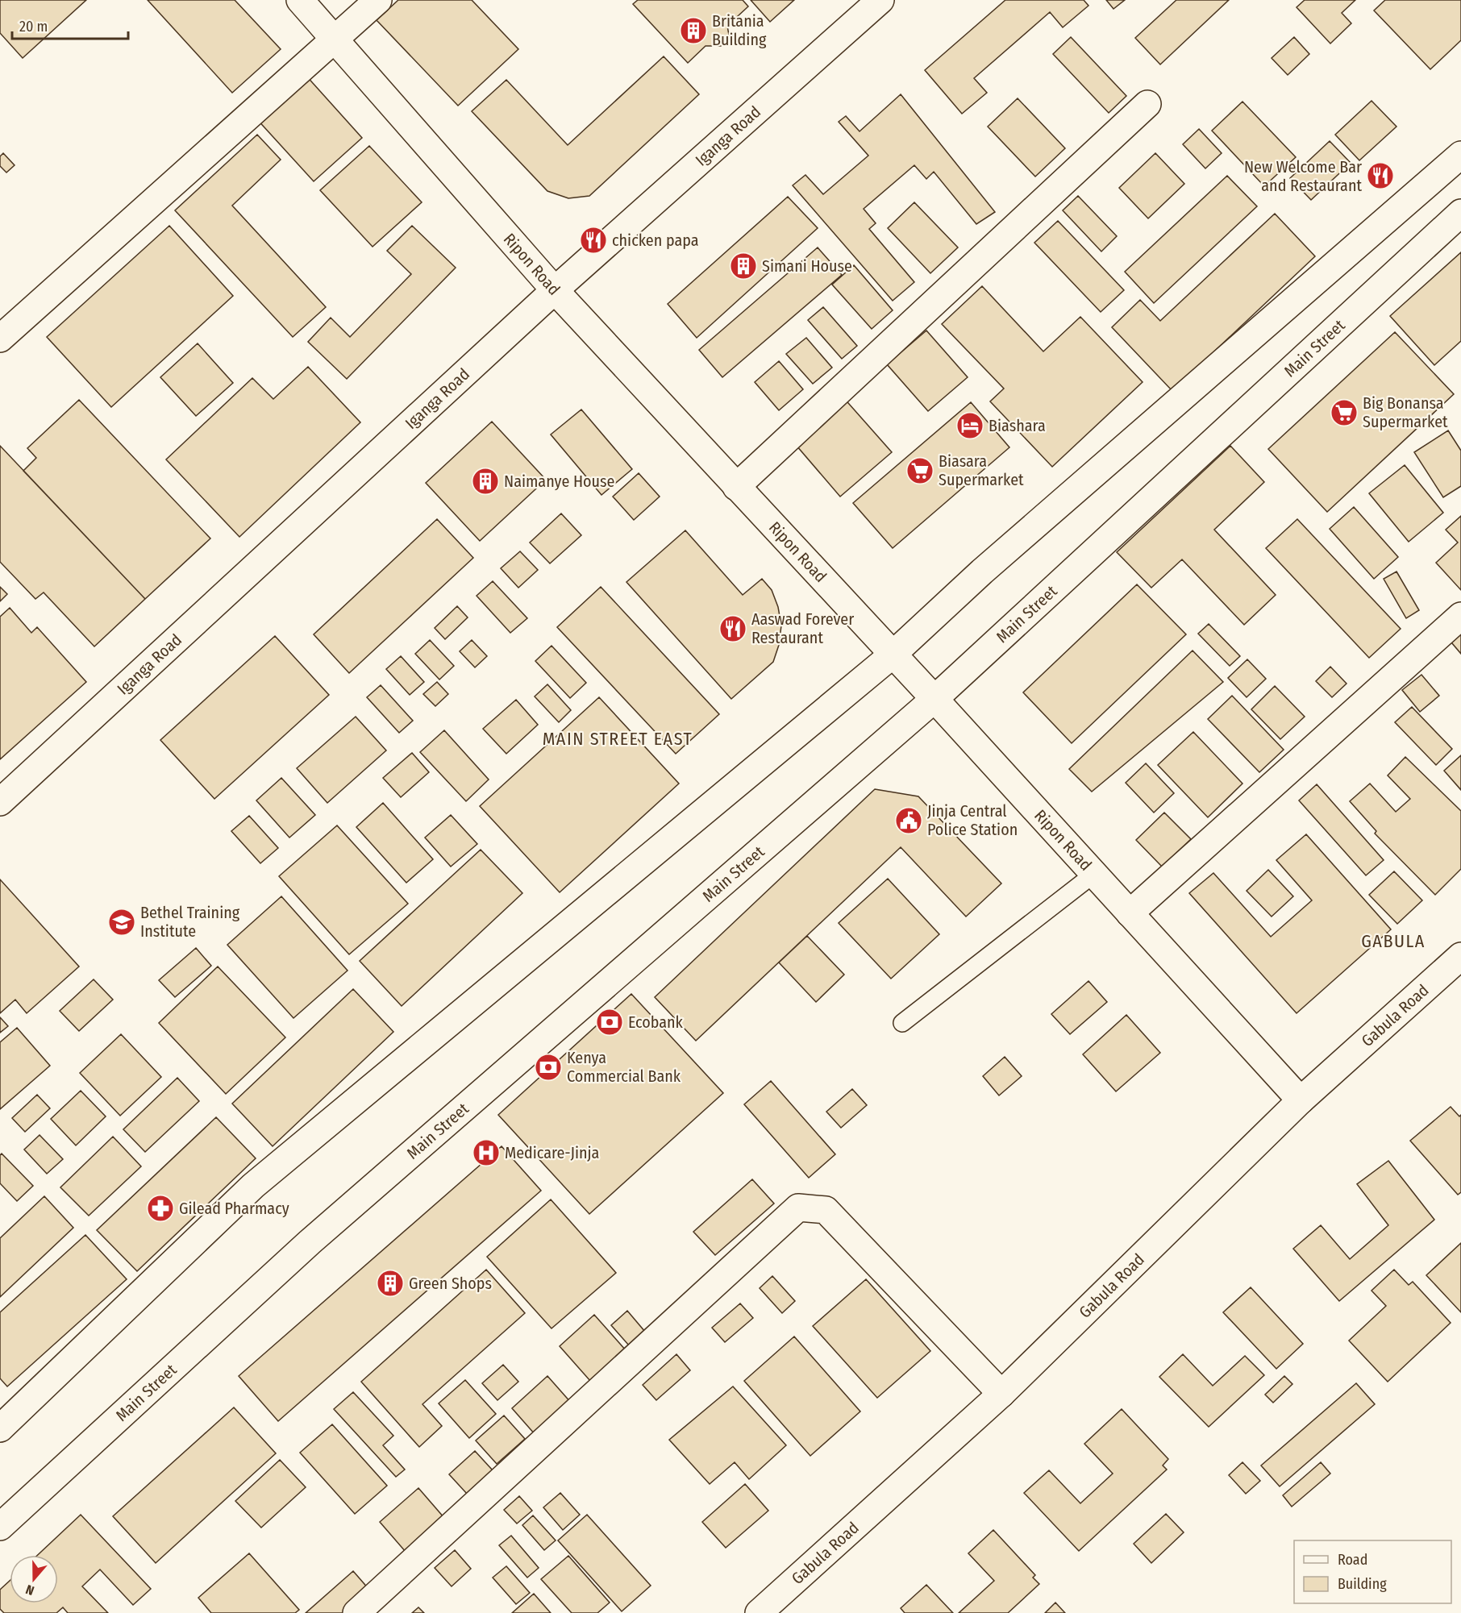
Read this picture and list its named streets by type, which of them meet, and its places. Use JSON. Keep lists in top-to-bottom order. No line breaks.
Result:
{"streets":{"street":["Iganga Road","Ripon Road","Main Street","Gabula Road"]},"crossings":[["Iganga Road","Ripon Road"],["Ripon Road","Main Street"],["Ripon Road","Gabula Road"]],"districts":["MAIN STREET EAST","GABULA"],"places":{"building":["Britania Building","Simani House","Naimanye House","Green Shops"],"restaurant":["New Welcome Bar and Restaurant","chicken papa","Aaswad Forever Restaurant"],"supermarket":["Big Bonansa Supermarket","Biasara Supermarket"],"hotel":["Biashara"],"public building":["Jinja Central Police Station"],"school or university":["Bethel Training Institute"],"bank":["Ecobank","Kenya Commercial Bank"],"hospital":["Medicare-Jinja"],"pharmacy":["Gilead Pharmacy"]},"legend":["Road","Building"],"scale_bar":"20 m","north":"bottom"}
